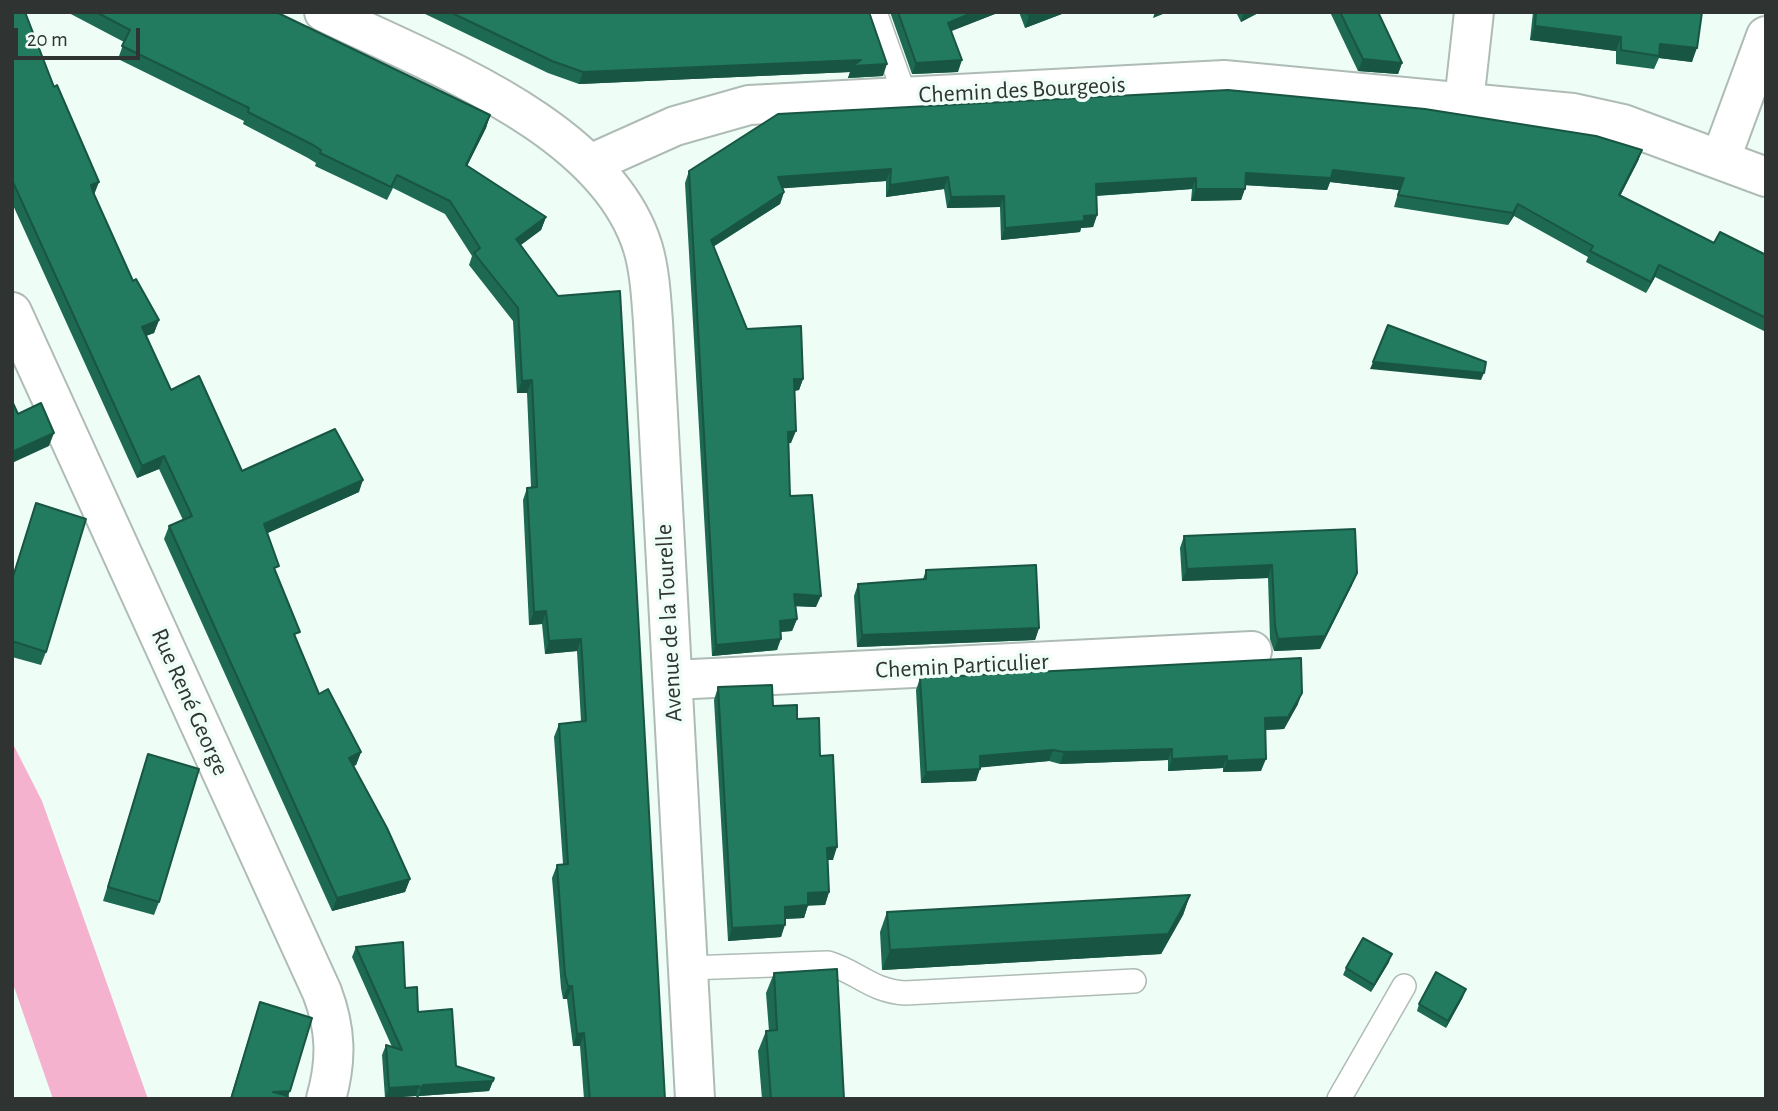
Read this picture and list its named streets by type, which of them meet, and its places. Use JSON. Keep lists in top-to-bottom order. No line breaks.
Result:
{"streets":{"street":["Chemin des Bourgeois","Avenue de la Tourelle","Chemin Particulier","Rue René George"]},"crossings":[["Chemin des Bourgeois","Avenue de la Tourelle"],["Avenue de la Tourelle","Chemin Particulier"]],"scale_bar":"20 m"}
